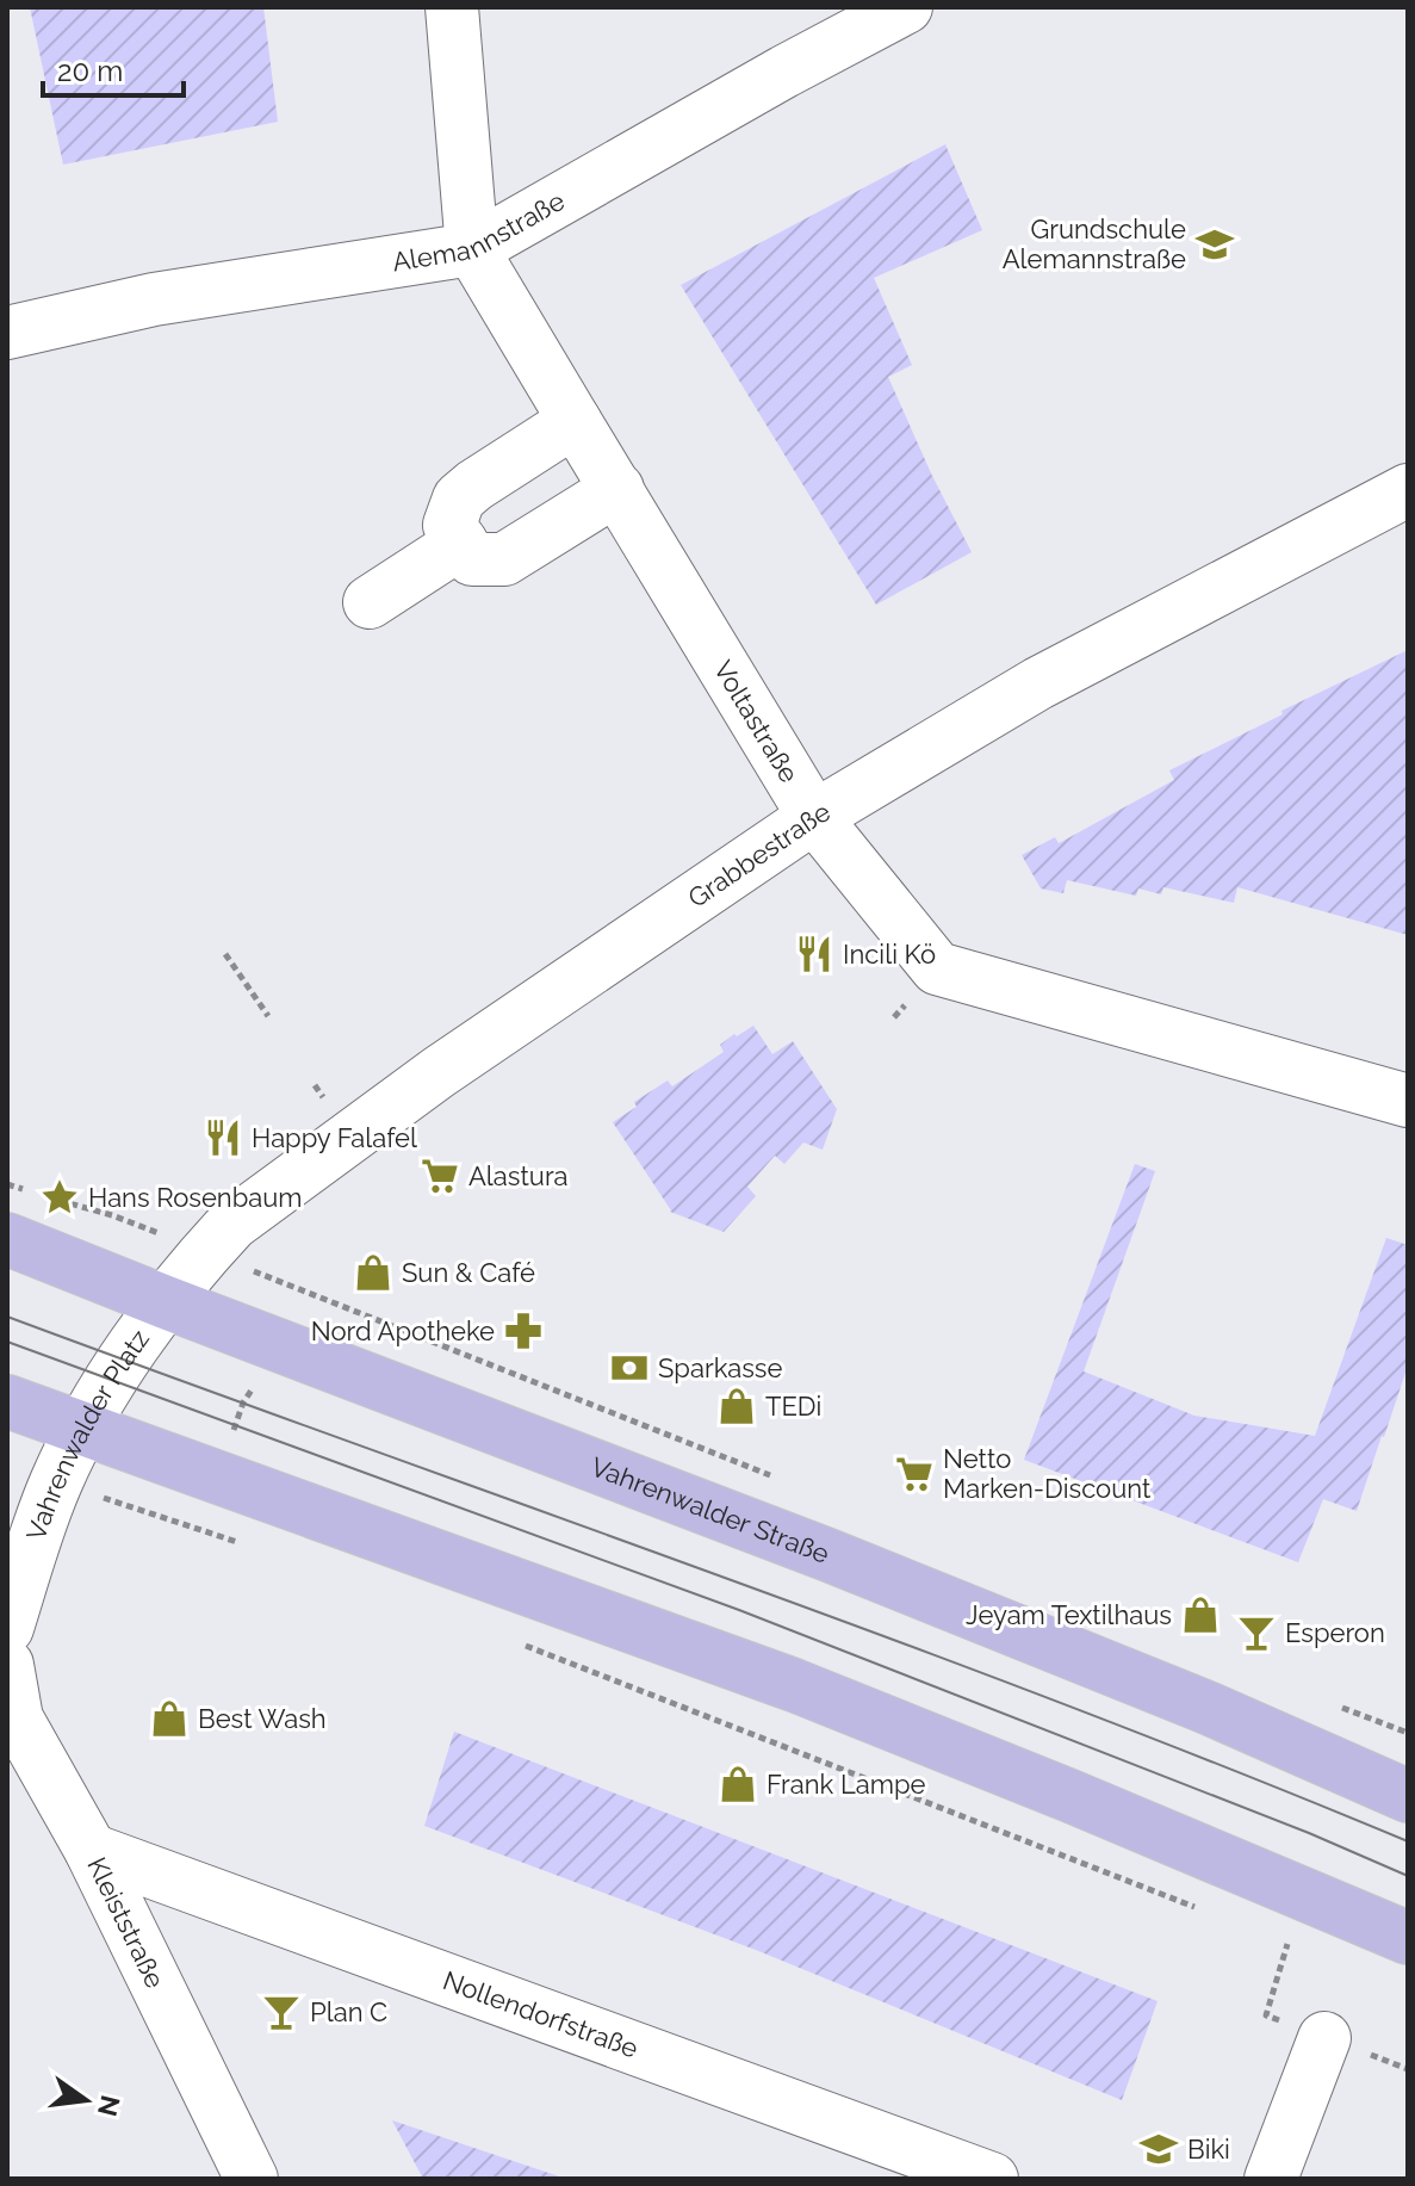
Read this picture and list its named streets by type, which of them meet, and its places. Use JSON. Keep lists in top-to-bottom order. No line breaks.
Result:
{"streets":{"main road":["Vahrenwalder Straße"],"street":["Alemannstraße","Voltastraße","Grabbestraße","Vahrenwalder Platz","Kleiststraße","Nollendorfstraße"]},"crossings":[["Alemannstraße","Voltastraße"],["Voltastraße","Grabbestraße"],["Grabbestraße","Vahrenwalder Platz"],["Grabbestraße","Vahrenwalder Straße"],["Vahrenwalder Platz","Vahrenwalder Straße"],["Kleiststraße","Nollendorfstraße"]],"places":{"school or university":["Grundschule Alemannstraße","Biki"],"restaurant":["Incili Kö","Happy Falafel"],"supermarket":["Alastura","Netto Marken-Discount"],"place":["Hans Rosenbaum"],"shop":["Sun & Café","TEDi","Jeyam Textilhaus","Best Wash","Frank Lampe"],"pharmacy":["Nord Apotheke"],"bank":["Sparkasse"],"bar":["Esperon","Plan C"]},"scale_bar":"20 m","north":"right"}
